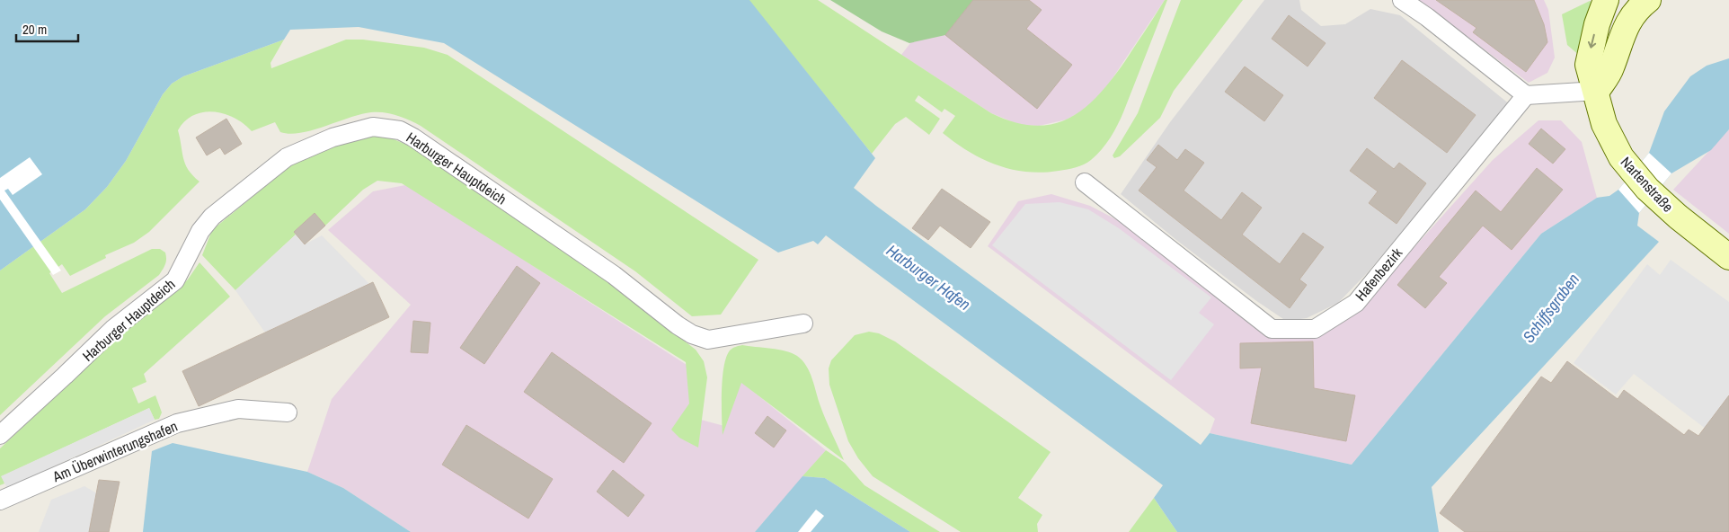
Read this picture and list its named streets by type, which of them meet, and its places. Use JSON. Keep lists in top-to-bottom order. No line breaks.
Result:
{"streets":{"street":["Harburger Hauptdeich","Nartenstraße","Hafenbezirk","Am Überwinterungshafen"]},"water":["Harburger Hafen","Schiffsgraben"],"scale_bar":"20 m"}
